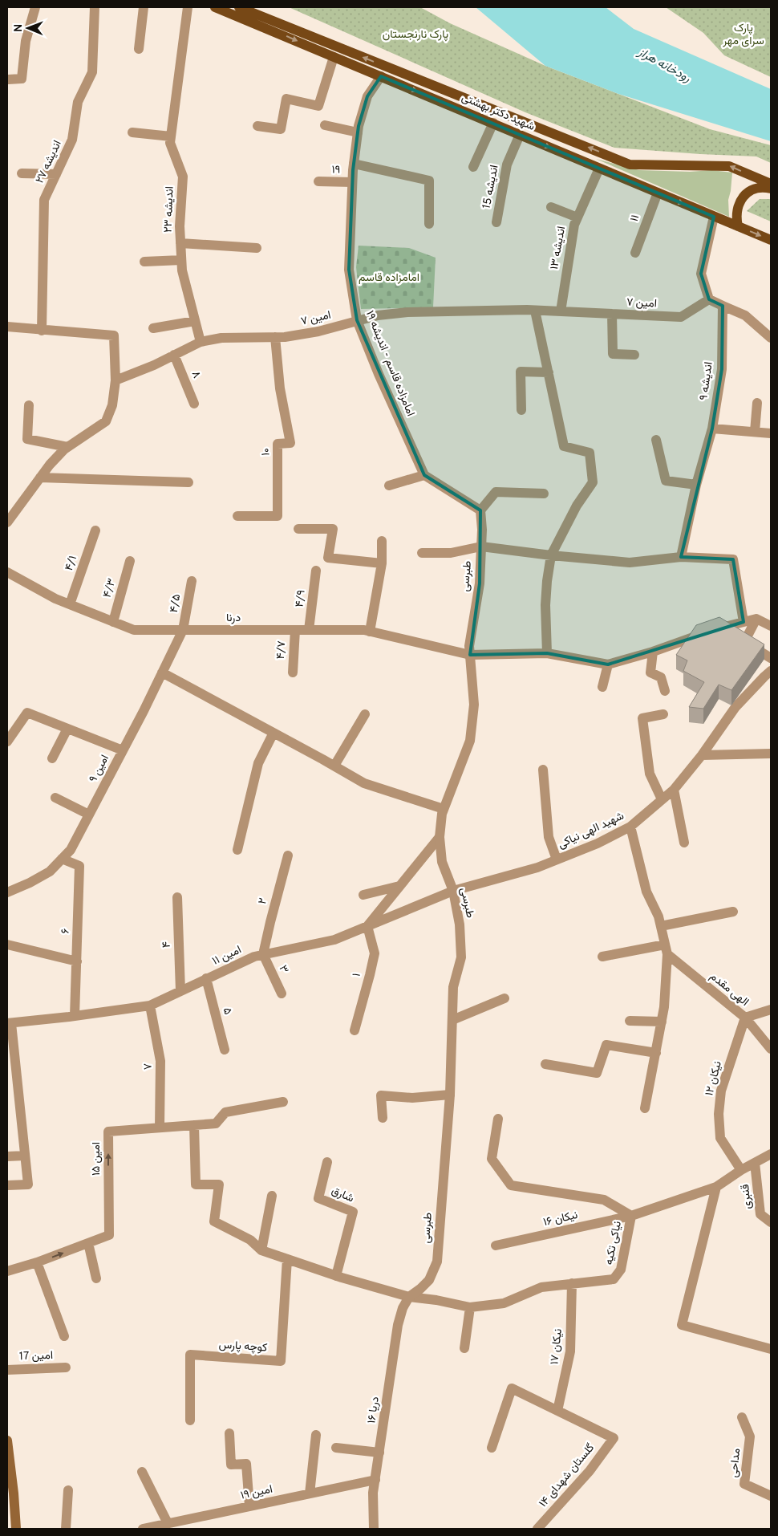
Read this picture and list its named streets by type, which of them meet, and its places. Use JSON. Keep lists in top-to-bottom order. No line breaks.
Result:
{"streets":{"main road":["شهید دکتر بهشتی"],"street":["اندیشه ۲۷","۱۹","اندیشه 15","اندیشه ۲۳","۱۱","اندیشه ۱۳","امین ۷","امامزاده قاسم - اندیشه ۱۹","۸","اندیشه ۹","۱۰","۴/۱","طبرسی","۴/۳","۴/۹","۴/۵","درنا","۴/۷","امین ۹","شهید الهی نیاکی","۲","۶","۴","امین ۱۱","۳","۱","الهی مقدم","۵","۷","نیکان ۱۲","امین ۱۵","شارق","قنبری","نیکان ۱۶","نیاکی تکیه","کوچه پارس","نیکان ۱۷","امین 17","دریا ۱۶","مداحی","گلستان شهدای ۱۴","امین ۱۹"]},"crossings":[["شهید دکتر بهشتی","اندیشه 15"],["شهید دکتر بهشتی","۱۱"],["شهید دکتر بهشتی","اندیشه ۱۳"],["شهید دکتر بهشتی","امامزاده قاسم - اندیشه ۱۹"],["۱۹","امامزاده قاسم - اندیشه ۱۹"],["اندیشه ۲۳","امین ۷"],["اندیشه ۱۳","امین ۷"],["امین ۷","امامزاده قاسم - اندیشه ۱۹"],["امین ۷","۸"],["امین ۷","۱۰"],["۴/۱","درنا"],["طبرسی","درنا"],["طبرسی","شهید الهی نیاکی"],["طبرسی","امین ۱۱"],["طبرسی","نیاکی تکیه"],["طبرسی","دریا ۱۶"],["۴/۳","درنا"],["۴/۹","درنا"],["۴/۵","درنا"],["۴/۵","امین ۹"],["درنا","۴/۷"],["درنا","امین ۹"],["امین ۹","۶"],["شهید الهی نیاکی","امین ۱۱"],["۲","امین ۱۱"],["۲","۳"],["۶","امین ۱۱"],["۴","امین ۱۱"],["امین ۱۱","۳"],["امین ۱۱","۱"],["امین ۱۱","۵"],["امین ۱۱","۷"],["الهی مقدم","نیکان ۱۲"],["۷","امین ۱۵"],["نیکان ۱۲","نیکان ۱۶"],["شارق","نیاکی تکیه"],["قنبری","نیکان ۱۶"],["نیکان ۱۶","نیاکی تکیه"],["نیاکی تکیه","کوچه پارس"],["نیاکی تکیه","نیکان ۱۷"],["نیاکی تکیه","دریا ۱۶"],["نیکان ۱۷","گلستان شهدای ۱۴"],["دریا ۱۶","امین ۱۹"]],"water":["رودخانه هراز"],"parks":["پارک سرای مهر","پارک نارنجستان","امامزاده قاسم"],"north":"left"}
